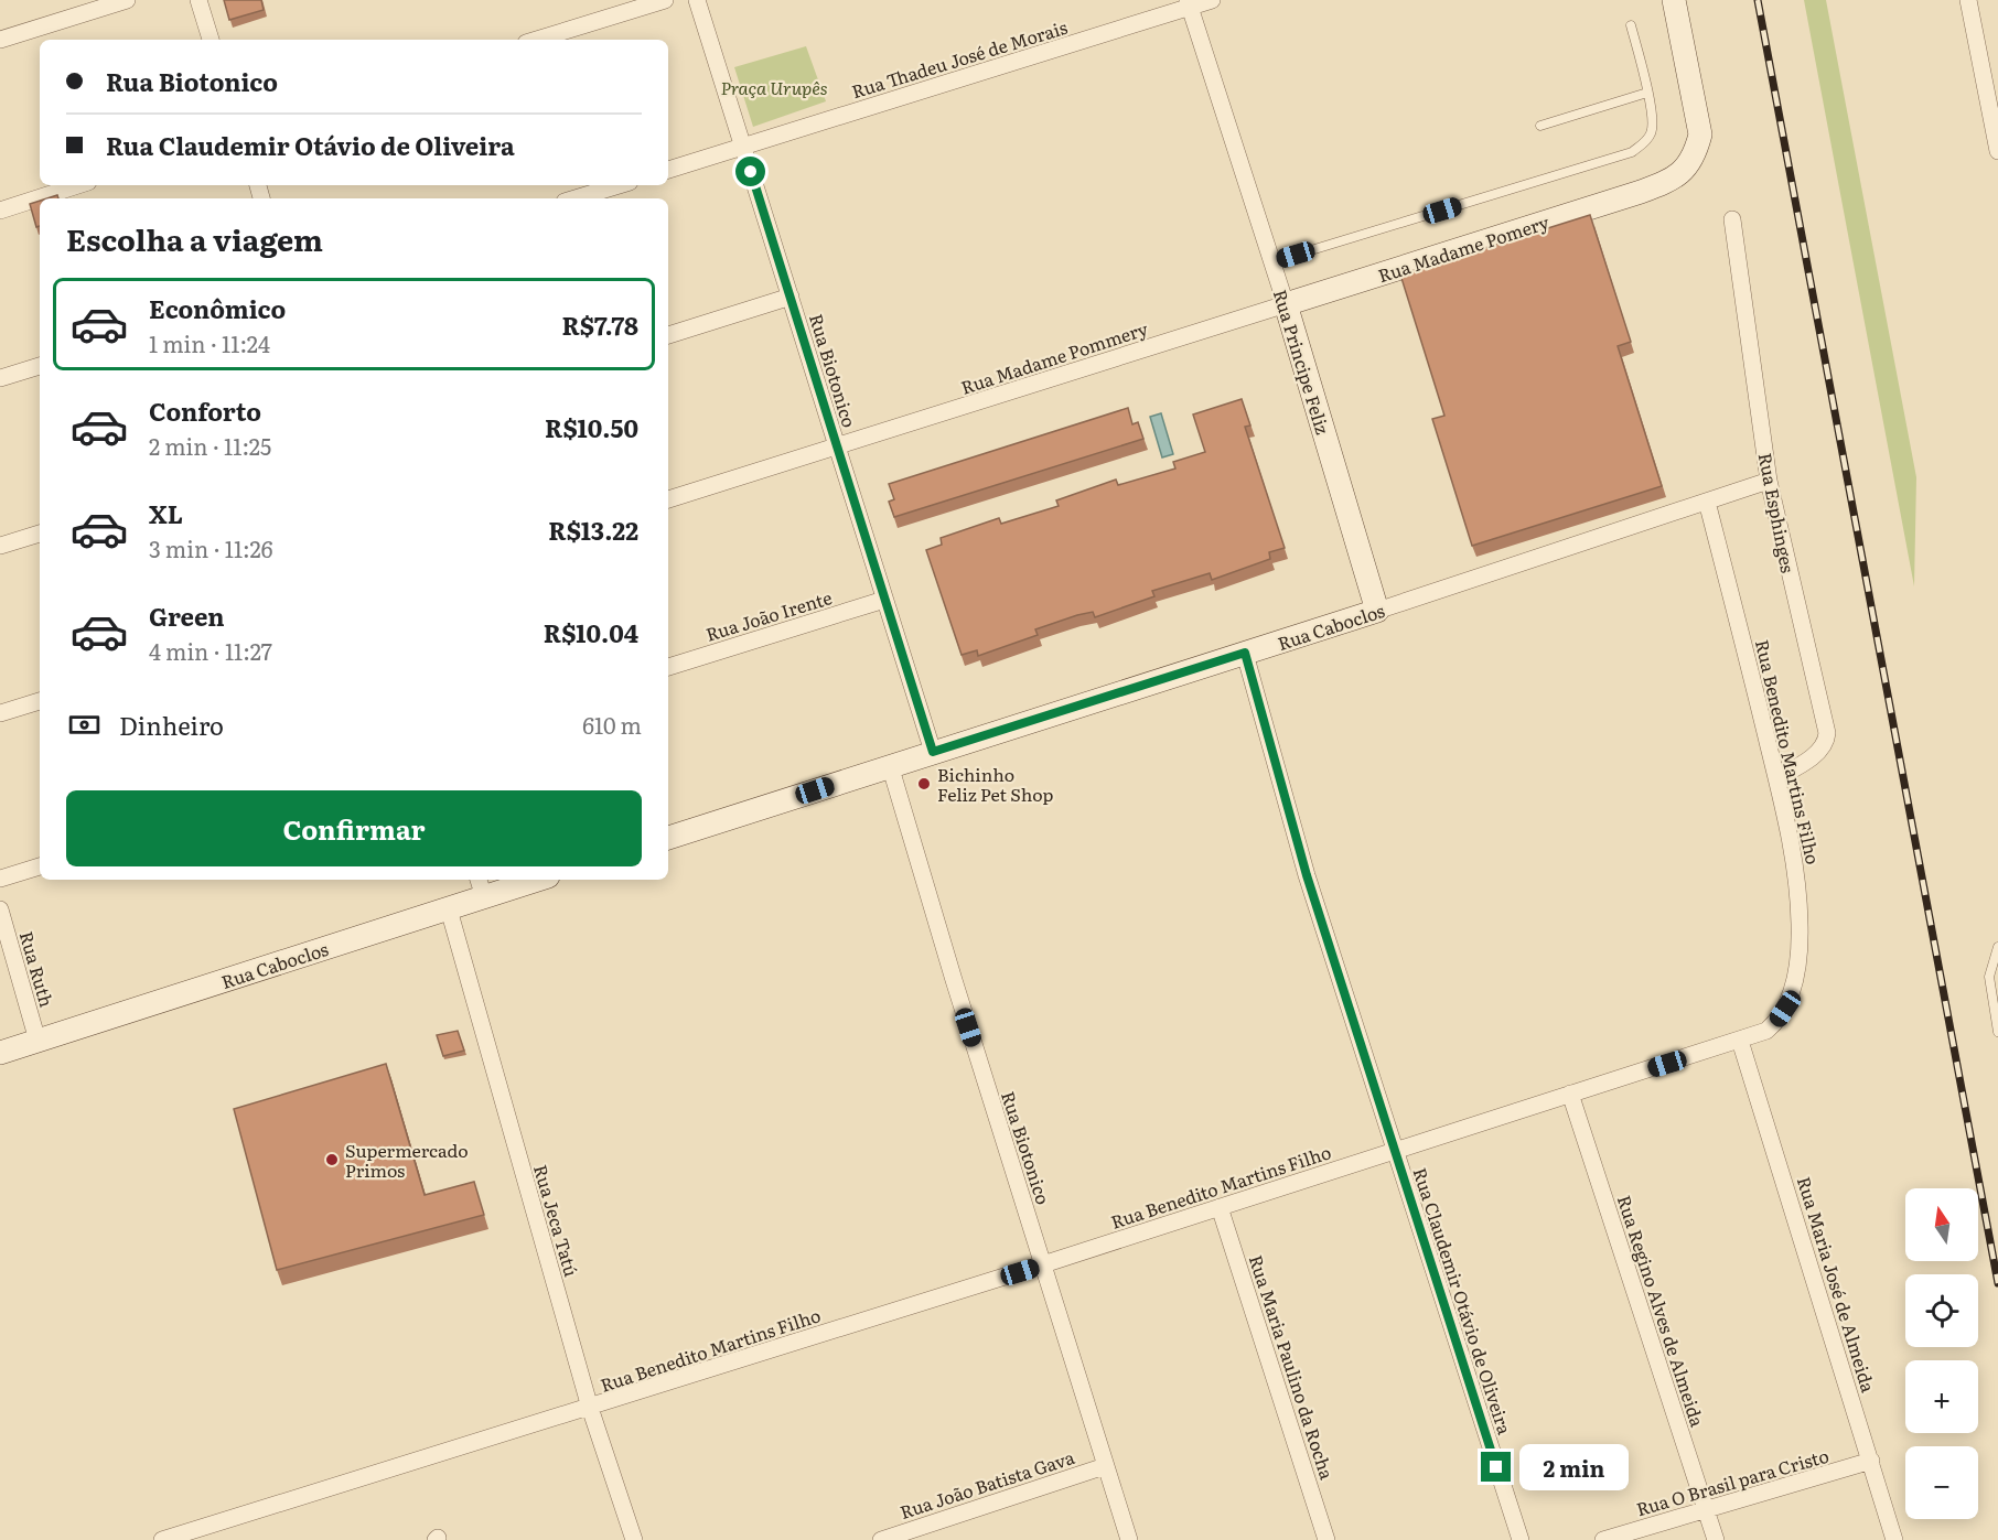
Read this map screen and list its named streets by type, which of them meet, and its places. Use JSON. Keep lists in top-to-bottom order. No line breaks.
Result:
{"streets":{"street":["Rua Thadeu José de Morais","Rua Madame Pomery","Rua Madame Pommery","Rua Principe Feliz","Rua Biotonico","Rua Esphinges","Rua João Irente","Rua Caboclos","Rua Benedito Martins Filho","Rua Ruth","Rua Jeca Tatú","Rua Maria José de Almeida","Rua Claudemir Otávio de Oliveira","Rua Regino Alves de Almeida","Rua Maria Paulino da Rocha","Rua O Brasil para Cristo","Rua João Batista Gava"]},"crossings":[["Rua Thadeu José de Morais","Rua Principe Feliz"],["Rua Thadeu José de Morais","Rua Biotonico"],["Rua Madame Pomery","Rua Madame Pommery"],["Rua Madame Pomery","Rua Principe Feliz"],["Rua Madame Pommery","Rua Principe Feliz"],["Rua Madame Pommery","Rua Biotonico"],["Rua Principe Feliz","Rua Caboclos"],["Rua Biotonico","Rua João Irente"],["Rua Biotonico","Rua Caboclos"],["Rua Biotonico","Rua Benedito Martins Filho"],["Rua Biotonico","Rua João Batista Gava"],["Rua Esphinges","Rua Caboclos"],["Rua Esphinges","Rua Benedito Martins Filho"],["Rua Caboclos","Rua Benedito Martins Filho"],["Rua Caboclos","Rua Ruth"],["Rua Caboclos","Rua Jeca Tatú"],["Rua Benedito Martins Filho","Rua Jeca Tatú"],["Rua Benedito Martins Filho","Rua Maria José de Almeida"],["Rua Benedito Martins Filho","Rua Claudemir Otávio de Oliveira"],["Rua Benedito Martins Filho","Rua Regino Alves de Almeida"],["Rua Benedito Martins Filho","Rua Maria Paulino da Rocha"],["Rua Maria José de Almeida","Rua O Brasil para Cristo"],["Rua Regino Alves de Almeida","Rua O Brasil para Cristo"]],"parks":["Praça Urupês"],"places":["Bichinho Feliz Pet Shop","Supermercado Primos"],"north":"top","page":{"banner":["Rua Biotonico","Rua Claudemir Otávio de Oliveira"],"heading":"Escolha a viagem","list":[{"name":"Econômico","note":"1 min · 11:24","value":"R$7.78"},{"name":"Conforto","note":"2 min · 11:25","value":"R$10.50"},{"name":"XL","note":"3 min · 11:26","value":"R$13.22"},{"name":"Green","note":"4 min · 11:27","value":"R$10.04"}],"pay":["Dinheiro","610 m"],"buttons":"Confirmar","map_buttons":["+","−"],"bubble":"2 min"}}
